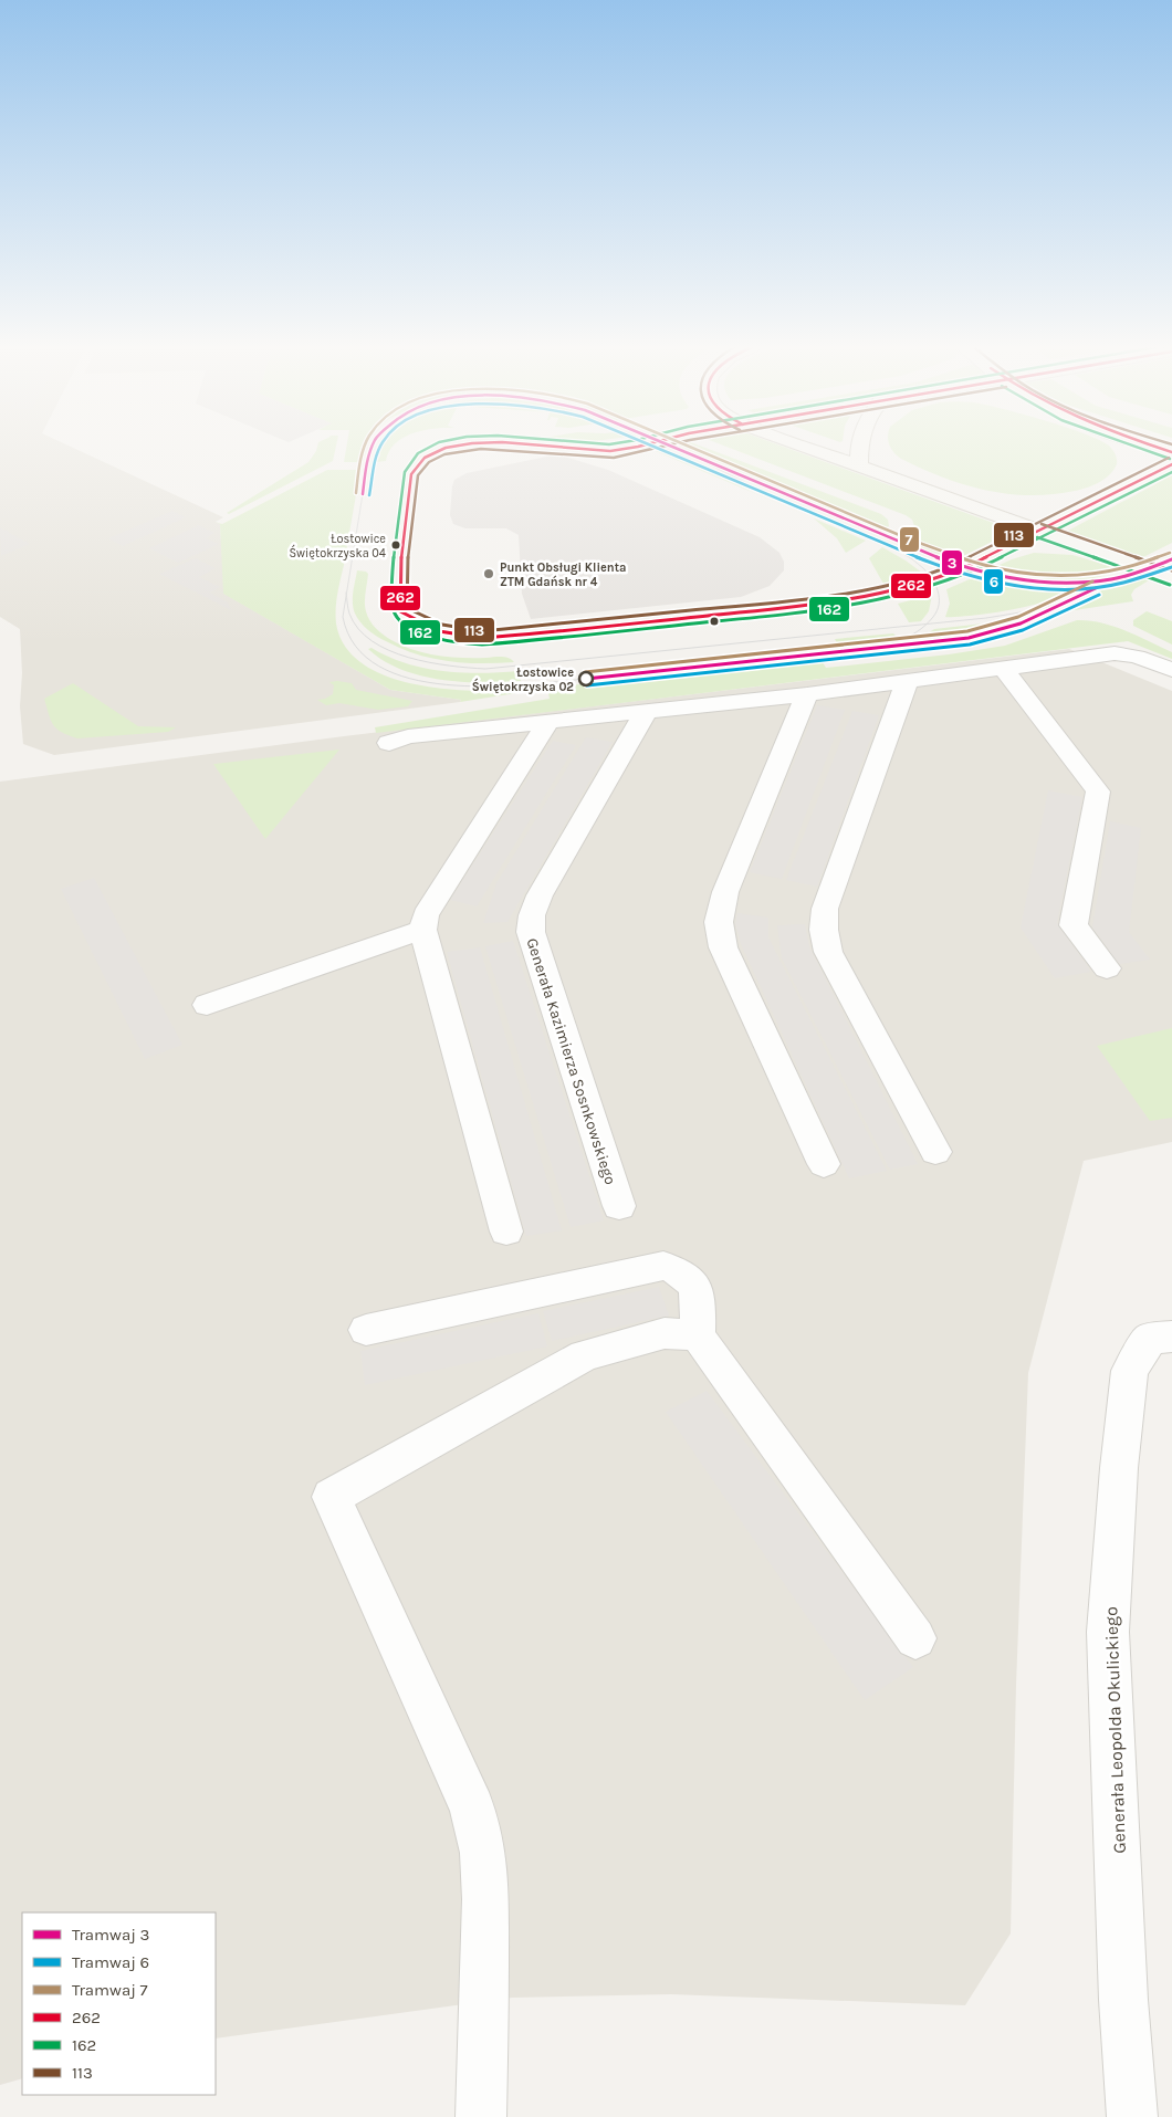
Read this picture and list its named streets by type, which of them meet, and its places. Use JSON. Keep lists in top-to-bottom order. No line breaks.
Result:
{"streets":{"street":["Generała Kazimierza Sosnkowskiego","Generała Leopolda Okulickiego"]},"places":["Łostowice Świętokrzyska 04","Punkt Obsługi Klienta ZTM Gdańsk nr 4","Łostowice Świętokrzyska 02"],"lines":["tram line 3","tram line 6","tram line 7","transit line 262","transit line 162","transit line 113"],"legend":["Tramwaj 3","Tramwaj 6","Tramwaj 7","262","162","113"]}
